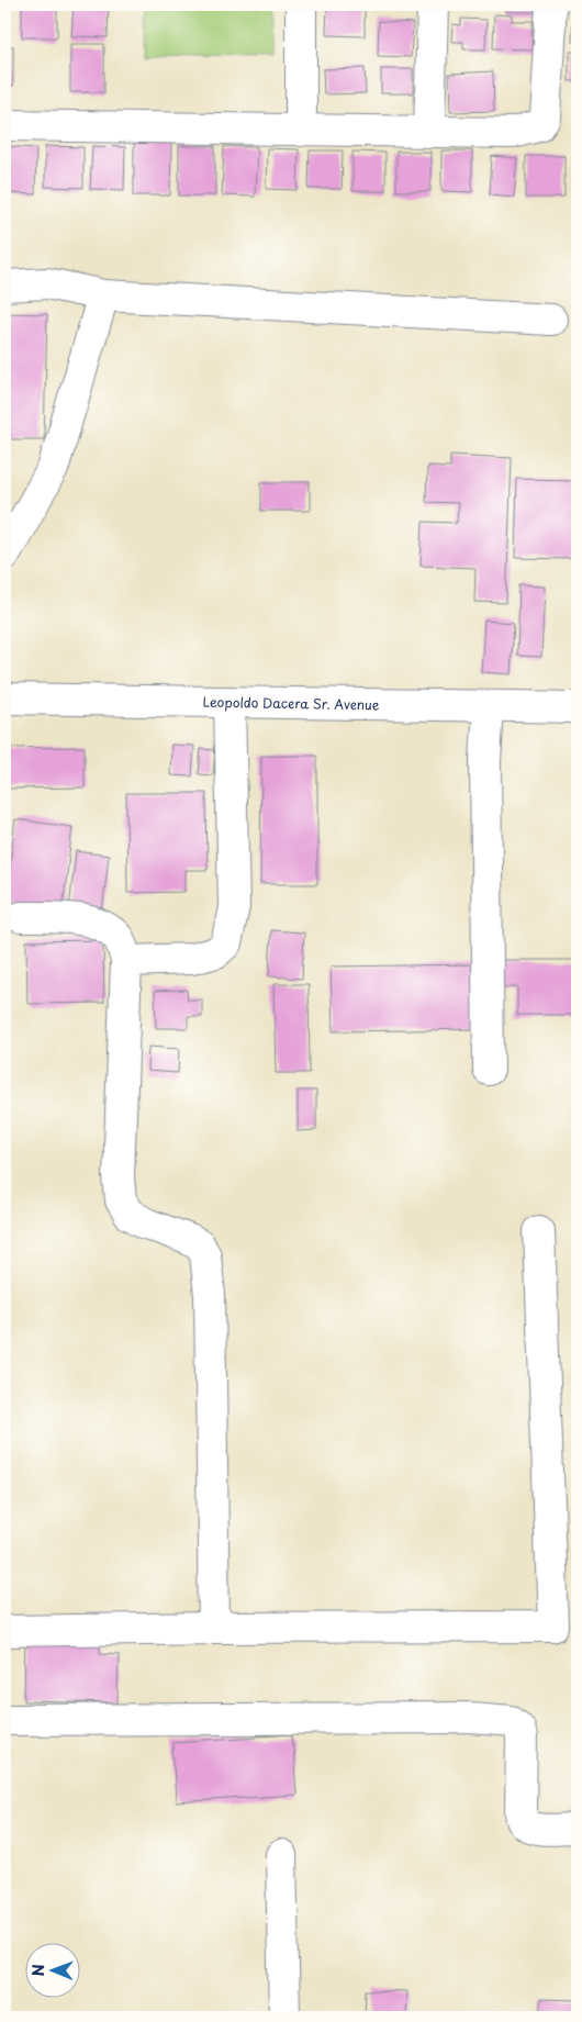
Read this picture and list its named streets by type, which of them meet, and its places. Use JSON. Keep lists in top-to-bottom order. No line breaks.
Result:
{"streets":{"street":["Leopoldo Dacera Sr. Avenue"]},"north":"left"}
